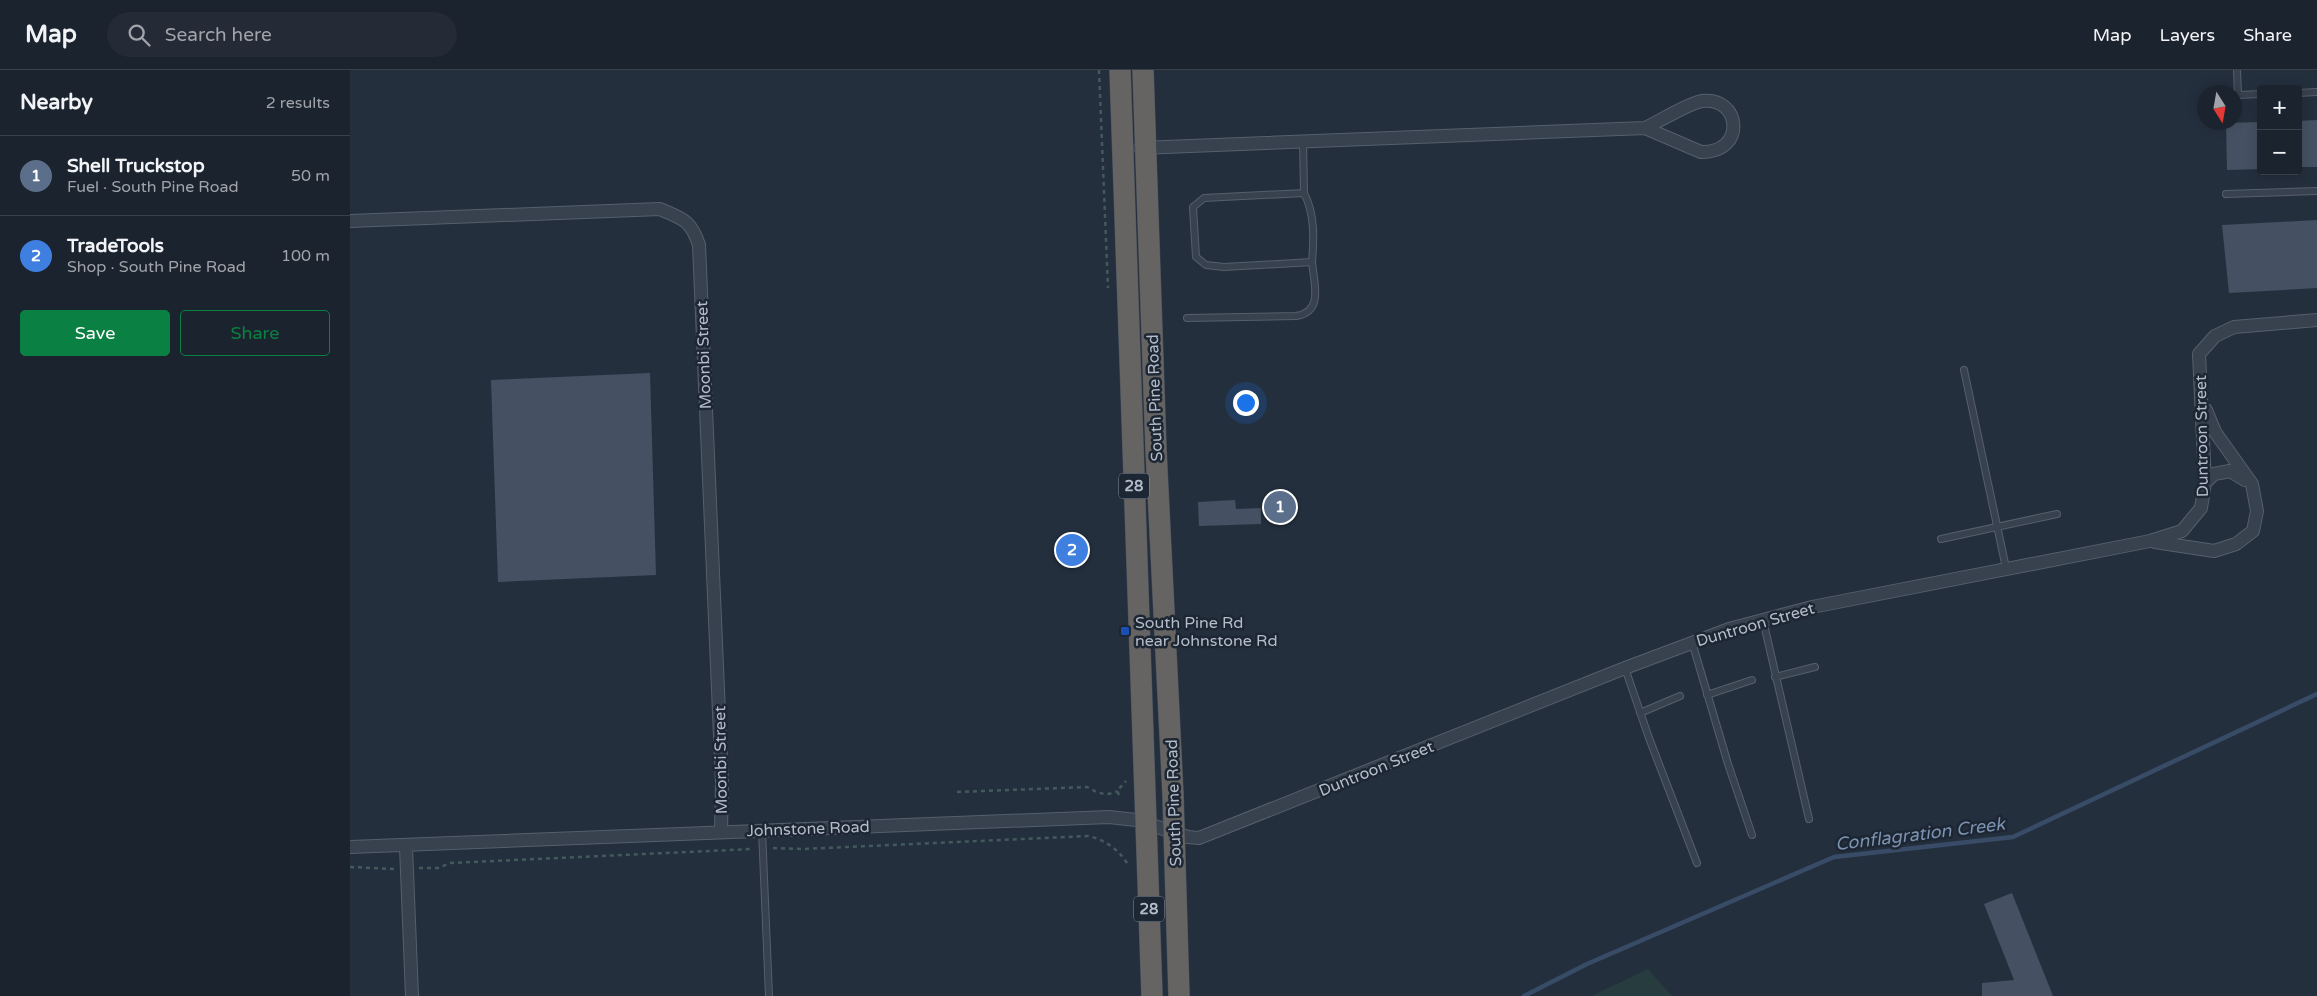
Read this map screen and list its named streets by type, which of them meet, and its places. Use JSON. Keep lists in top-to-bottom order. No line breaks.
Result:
{"streets":{"highway":["South Pine Road","28"],"street":["Moonbi Street","Duntroon Street","Johnstone Road"]},"crossings":[["Moonbi Street","Johnstone Road"],["South Pine Road","Duntroon Street"],["South Pine Road","Johnstone Road"],["Duntroon Street","Johnstone Road"]],"water":["Conflagration Creek"],"places":{"transit":["South Pine Rd near Johnstone Rd"]},"north":"bottom","page":{"header":"Map","search":"Search here","nav":["Map","Layers","Share"],"heading":["Nearby","2 results"],"map_buttons":["+","−"],"list":[{"mark":"1","name":"Shell Truckstop","note":"Fuel · South Pine Road","value":"50 m"},{"mark":"2","name":"TradeTools","note":"Shop · South Pine Road","value":"100 m"}],"buttons":["Save","Share"],"pins":["1","2"]}}
